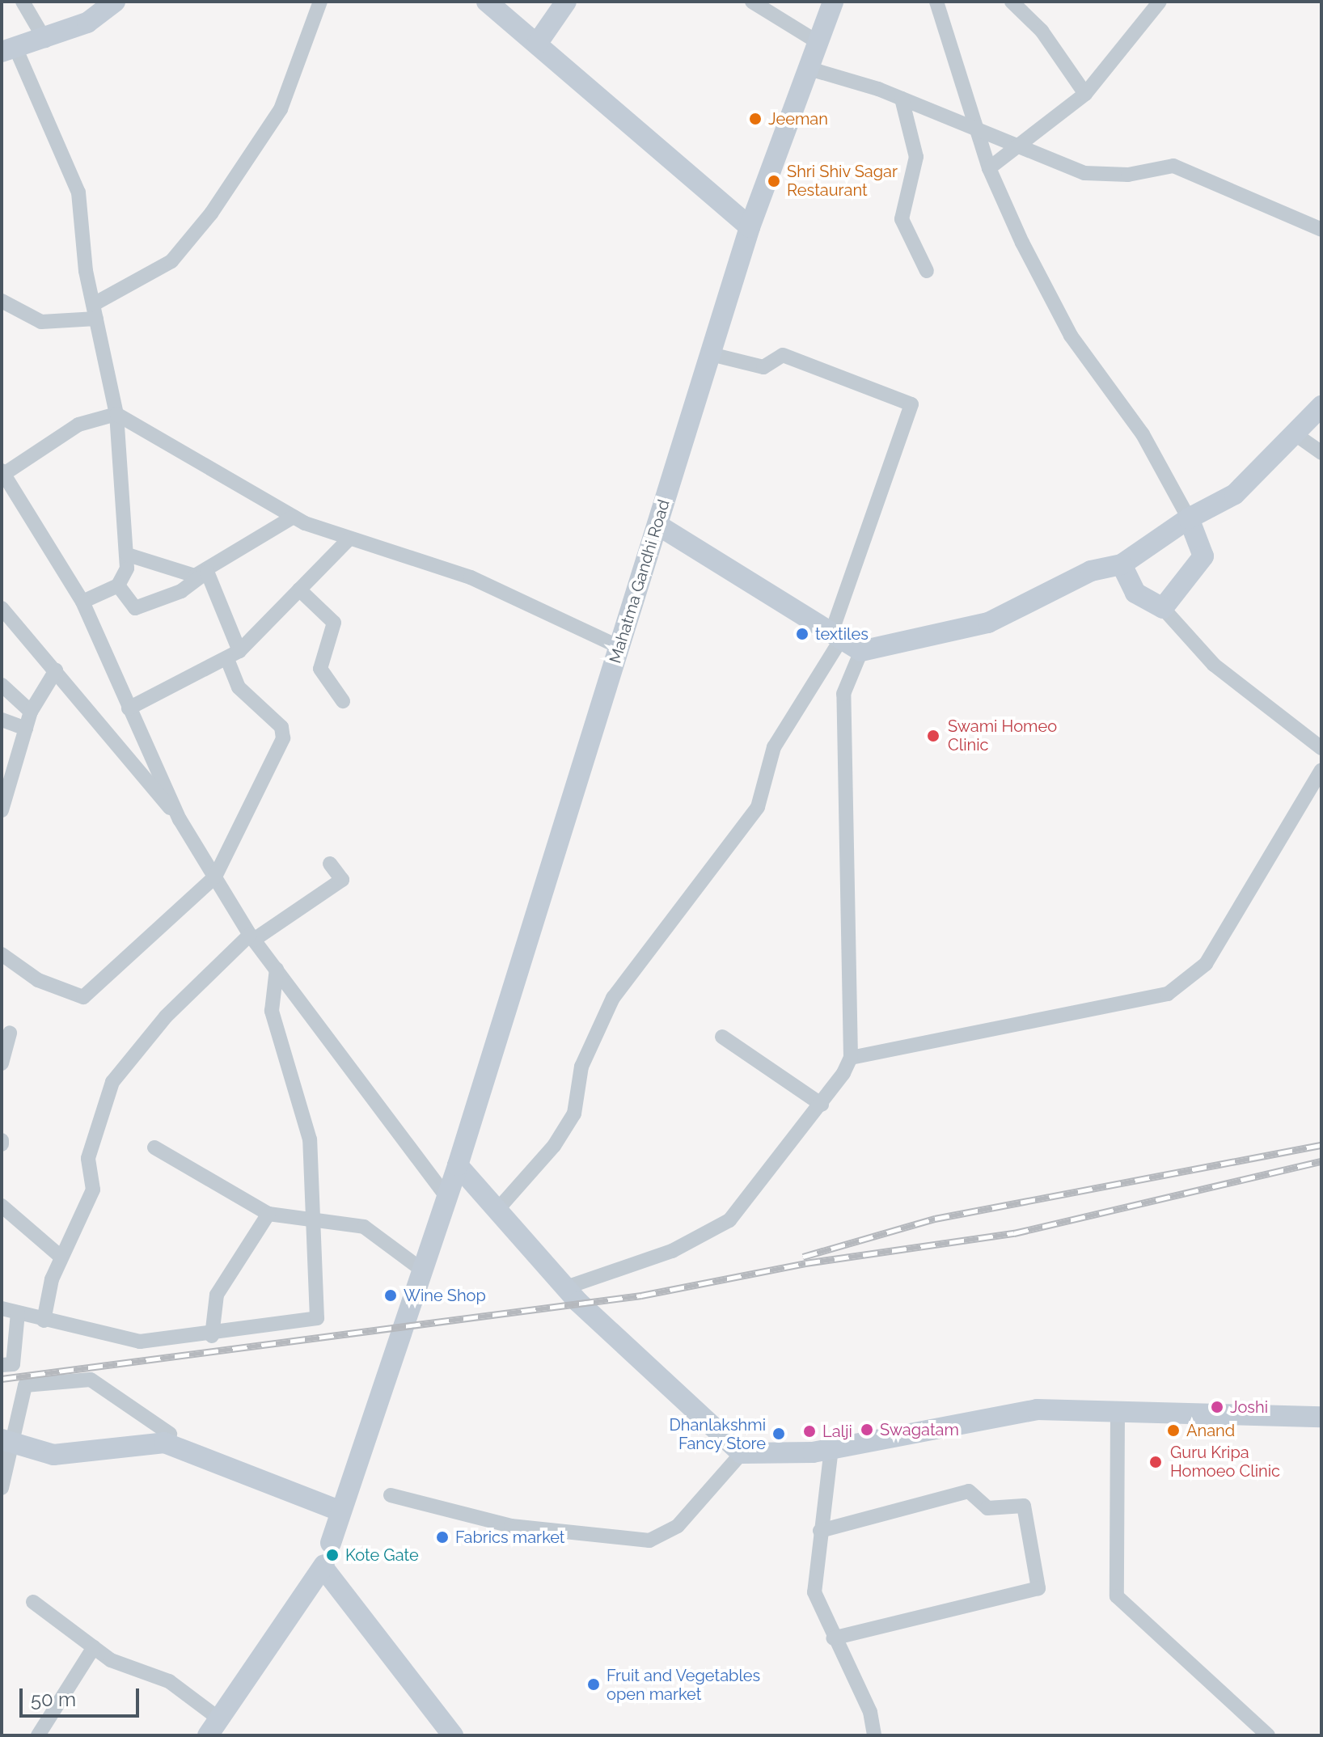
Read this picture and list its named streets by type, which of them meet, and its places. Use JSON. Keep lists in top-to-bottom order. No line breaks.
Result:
{"streets":{"street":["Mahatma Gandhi Road"]},"places":["Jeeman","Shri Shiv Sagar Restaurant","textiles","Swami Homeo Clinic","Wine Shop","Joshi","Swagatam","Anand","Lalji","Dhanlakshmi Fancy Store","Guru Kripa Homoeo Clinic","Fabrics market","Kote Gate","Fruit and Vegetables open market"],"scale_bar":"50 m"}
